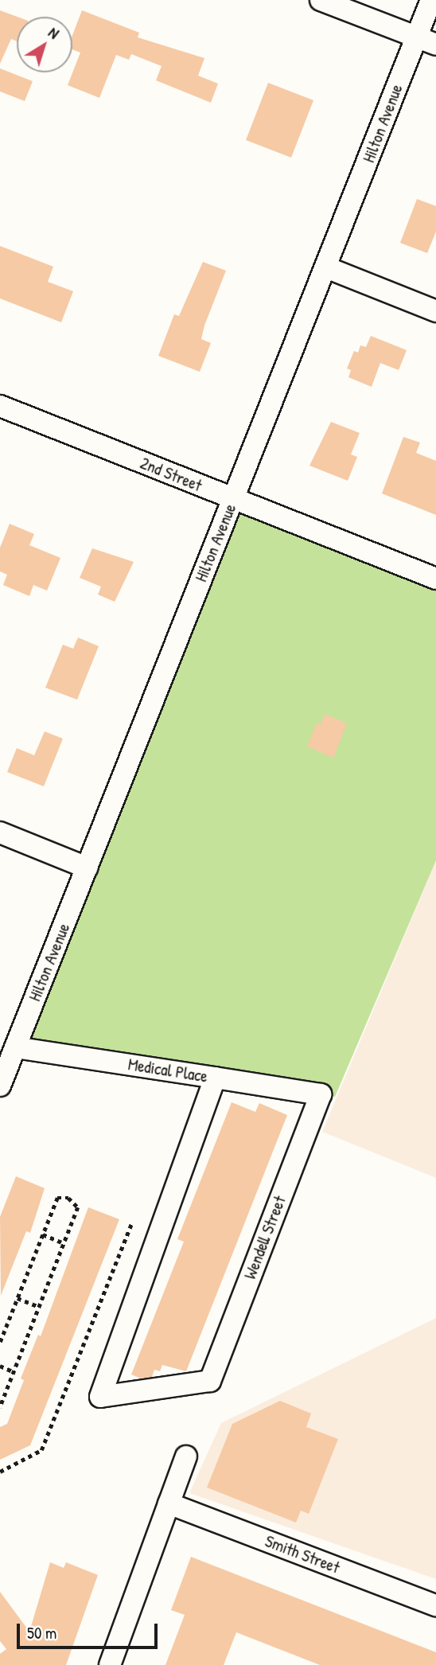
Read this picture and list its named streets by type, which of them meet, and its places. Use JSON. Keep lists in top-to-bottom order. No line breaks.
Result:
{"streets":{"street":["Hilton Avenue","2nd Street","Medical Place","Wendell Street","Smith Street"]},"crossings":[["Hilton Avenue","2nd Street"],["Hilton Avenue","Medical Place"],["Medical Place","Wendell Street"]],"scale_bar":"50 m","north":"top right"}
